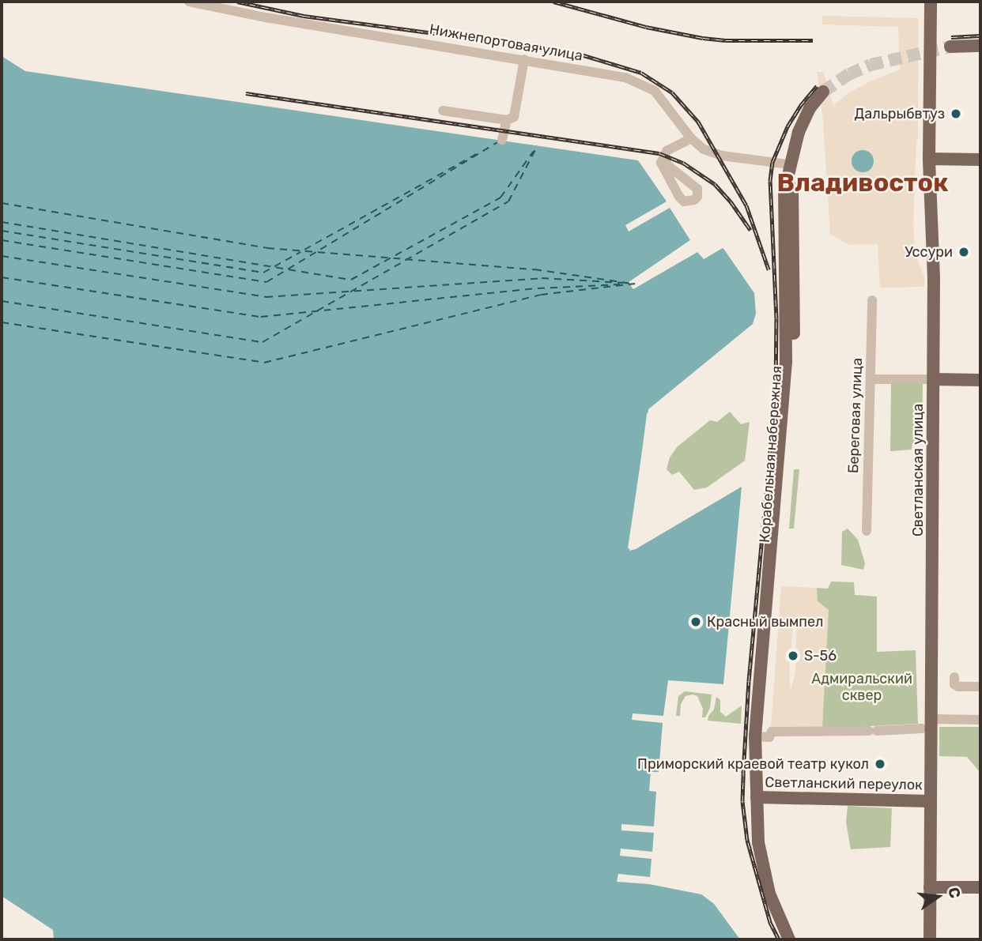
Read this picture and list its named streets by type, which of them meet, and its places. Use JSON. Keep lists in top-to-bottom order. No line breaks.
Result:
{"streets":{"main road":["Корабельная набережная","Светланская улица","Светланский переулок"],"street":["Нижнепортовая улица","Береговая улица"]},"crossings":[["Нижнепортовая улица","Корабельная набережная"],["Корабельная набережная","Светланский переулок"],["Светланская улица","Светланский переулок"]],"districts":["Владивосток"],"parks":["Адмиральский сквер"],"places":["Дальрыбвтуз","Уссури","Красный вымпел","S-56","Приморский краевой театр кукол"],"north":"right"}
